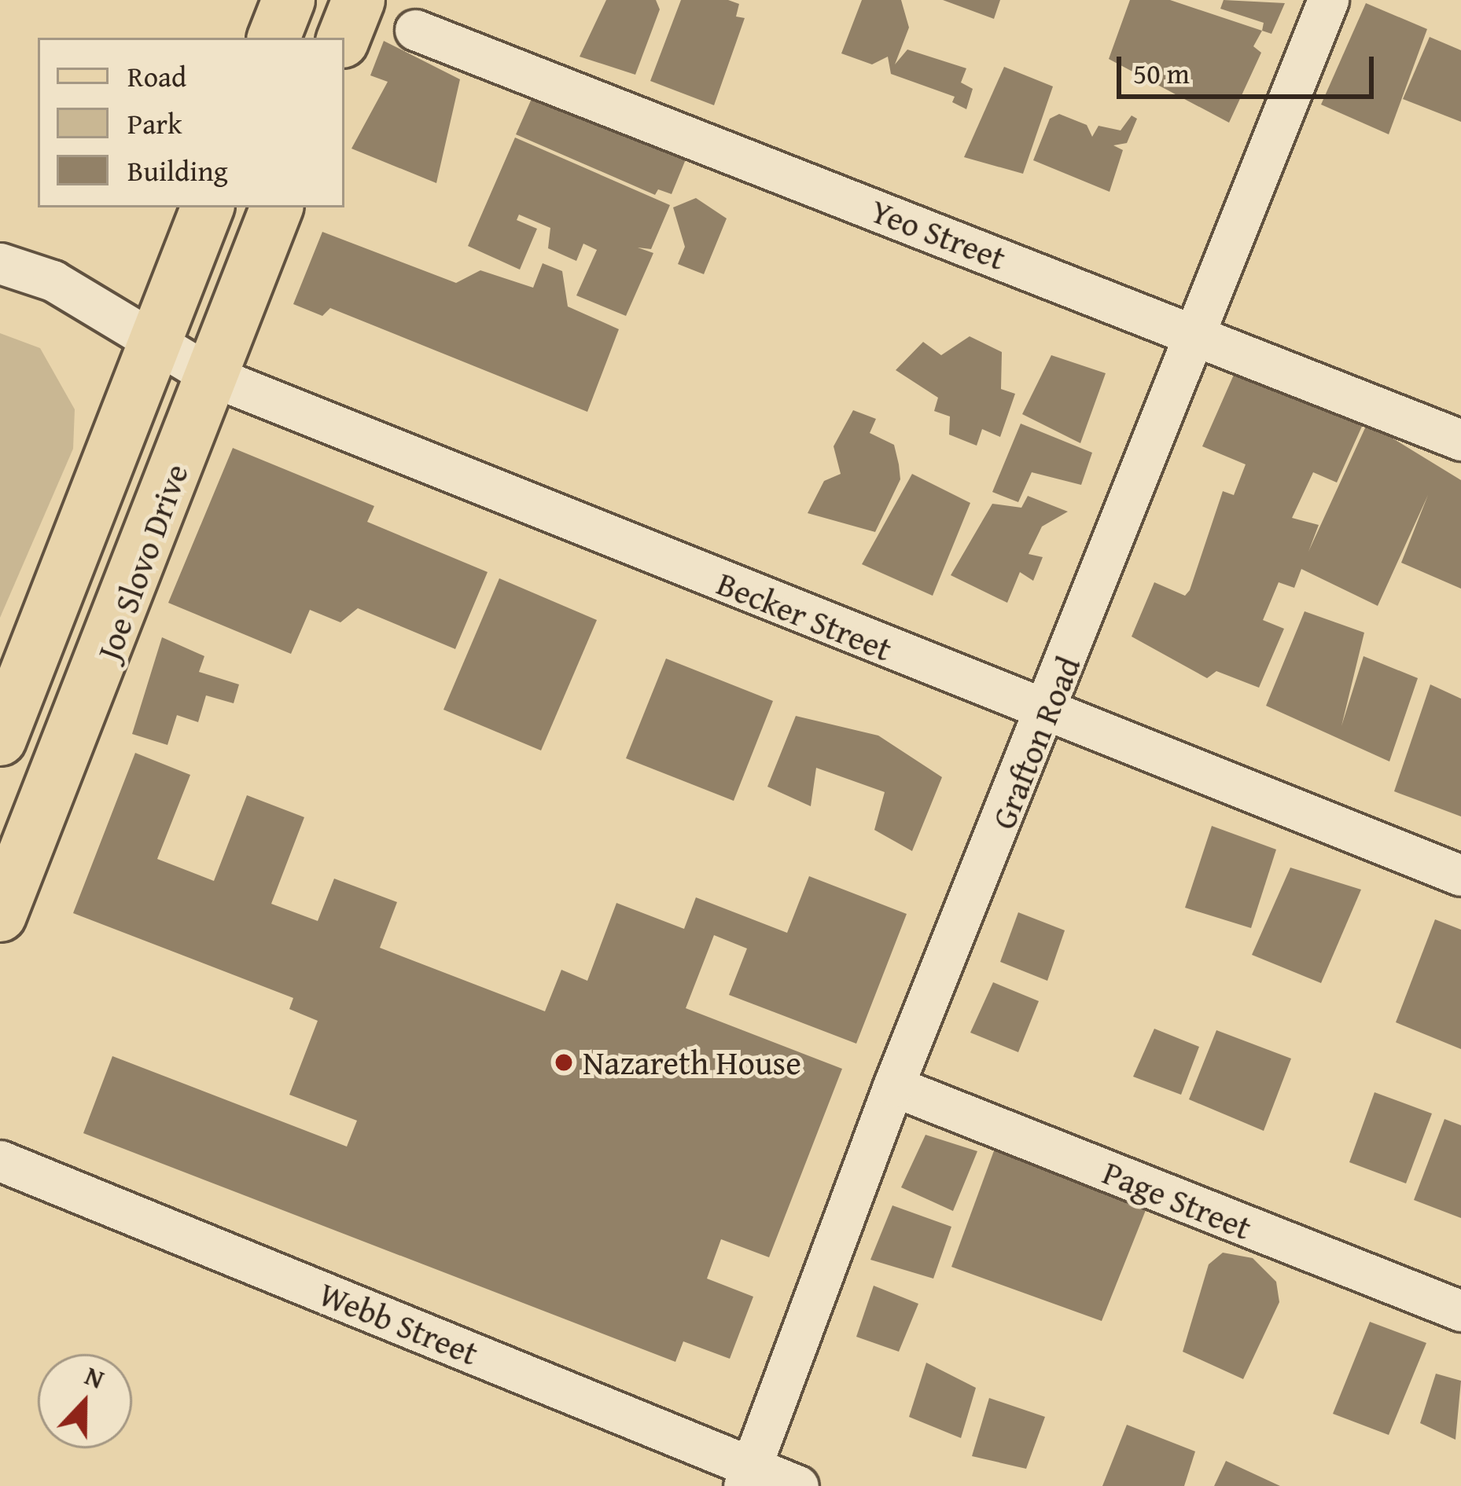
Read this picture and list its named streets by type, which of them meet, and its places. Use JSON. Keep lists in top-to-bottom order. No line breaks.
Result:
{"streets":{"main road":["Joe Slovo Drive"],"street":["Yeo Street","Becker Street","Grafton Road","Page Street","Webb Street"]},"crossings":[["Yeo Street","Grafton Road"],["Joe Slovo Drive","Becker Street"],["Becker Street","Grafton Road"],["Grafton Road","Page Street"],["Grafton Road","Webb Street"]],"places":["Nazareth House"],"legend":["Road","Park","Building"],"scale_bar":"50 m","north":"top"}
